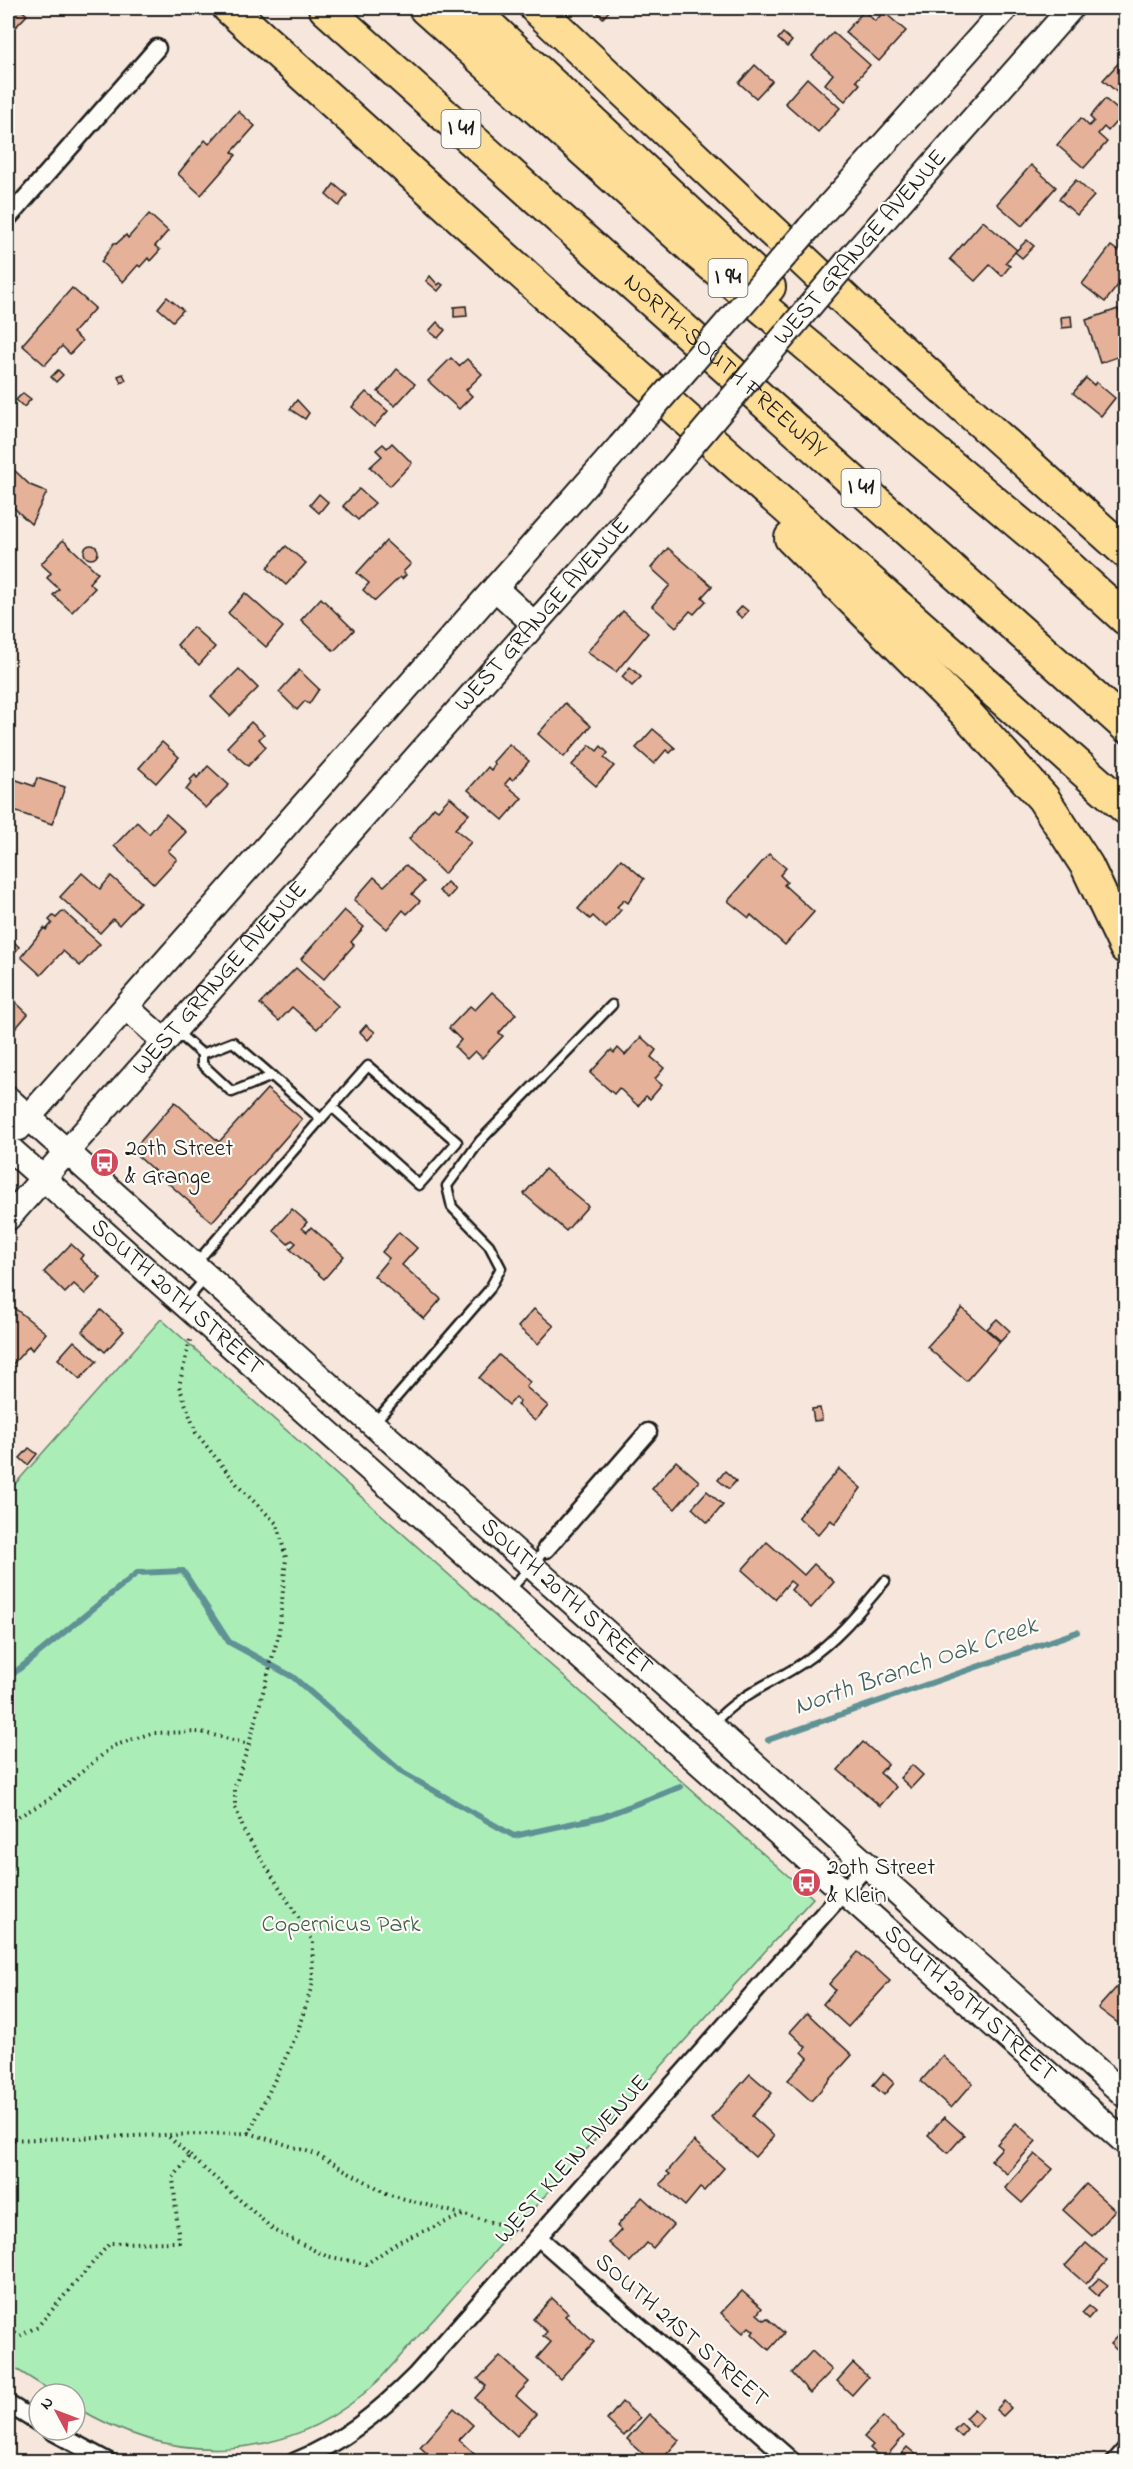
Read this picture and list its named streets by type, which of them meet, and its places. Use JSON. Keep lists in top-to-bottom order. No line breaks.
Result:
{"streets":{"highway":["I 41","I 94","NORTH-SOUTH FREEWAY"],"street":["WEST GRANGE AVENUE","SOUTH 20TH STREET","WEST KLEIN AVENUE","SOUTH 21ST STREET"]},"crossings":[["WEST GRANGE AVENUE","SOUTH 20TH STREET"],["SOUTH 20TH STREET","WEST KLEIN AVENUE"],["WEST KLEIN AVENUE","SOUTH 21ST STREET"]],"water":["North Branch Oak Creek"],"parks":["Copernicus Park"],"places":{"bus stop":["20th Street & Grange","20th Street & Klein"]},"north":"top left"}
